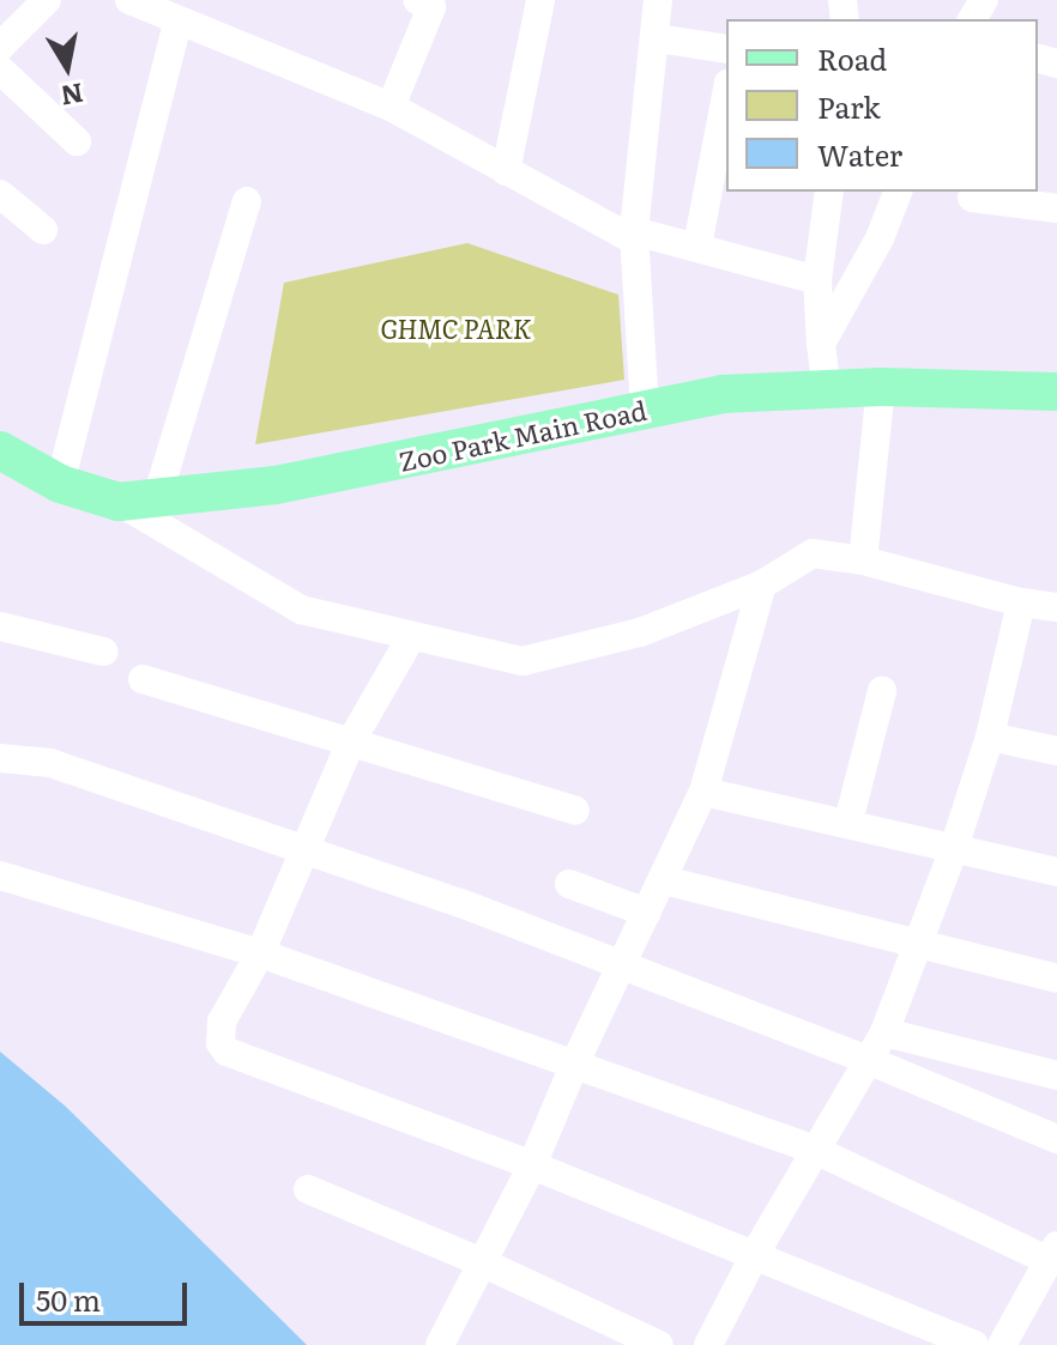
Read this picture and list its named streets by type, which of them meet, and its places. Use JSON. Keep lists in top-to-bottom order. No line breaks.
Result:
{"streets":{"main road":["Zoo Park Main Road"]},"parks":["GHMC PARK"],"legend":["Road","Park","Water"],"scale_bar":"50 m","north":"bottom"}
